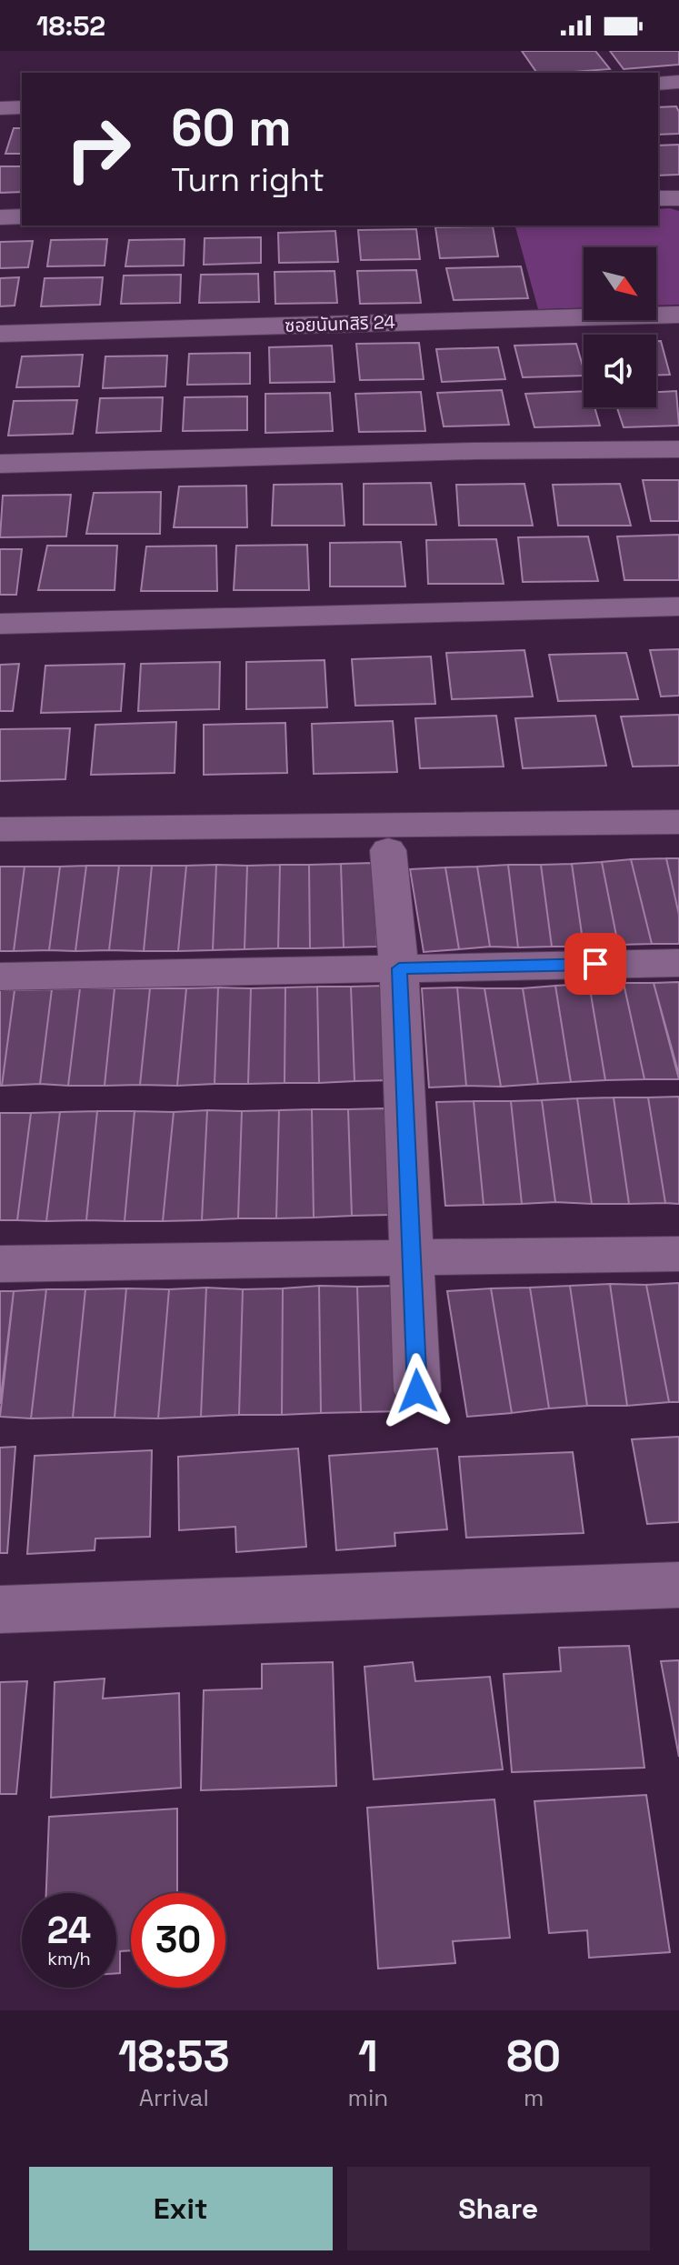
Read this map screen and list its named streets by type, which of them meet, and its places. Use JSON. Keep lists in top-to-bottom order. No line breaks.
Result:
{"streets":{"street":["ซอยนันทสิริ 24"]},"north":"bottom right","page":{"status":"18:52","turn":["60 m","Turn right"],"speed":"24 km/h","limit":"30","eta":["18:53","Arrival","1","min","80","m"],"buttons":["Exit","Share"]}}
